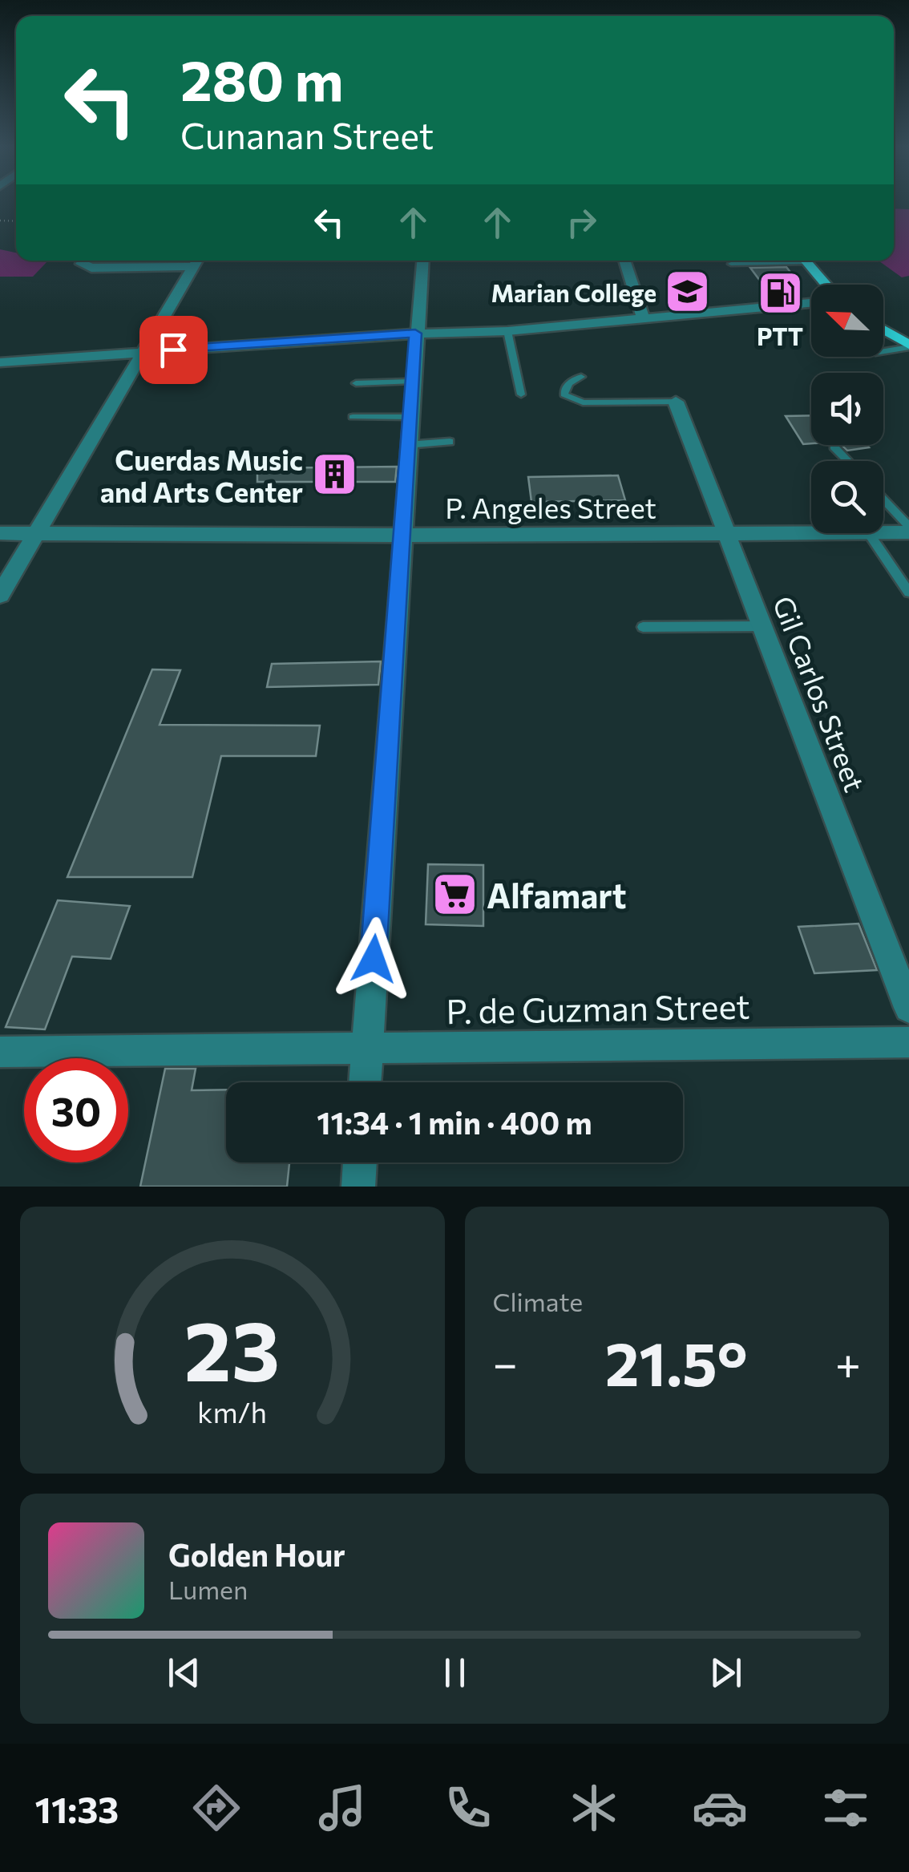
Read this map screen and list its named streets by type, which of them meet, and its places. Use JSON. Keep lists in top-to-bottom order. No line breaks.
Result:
{"streets":{"street":["P. Angeles Street","Gil Carlos Street","P. de Guzman Street"]},"crossings":[["P. Angeles Street","Gil Carlos Street"]],"places":{"school or university":["Marian College"],"fuel station":["PTT"],"building":["Cuerdas Music and Arts Center"],"supermarket":["Alfamart"]},"north":"top left","page":{"turn":["280 m","Cunanan Street"],"limit":"30","trip":"11:34 · 1 min · 400 m","tile":"Climate","heat":["−","21.5°","+"],"song":["Golden Hour","Lumen"],"tabs":"11:33","gauge":["23","km/h"]}}
